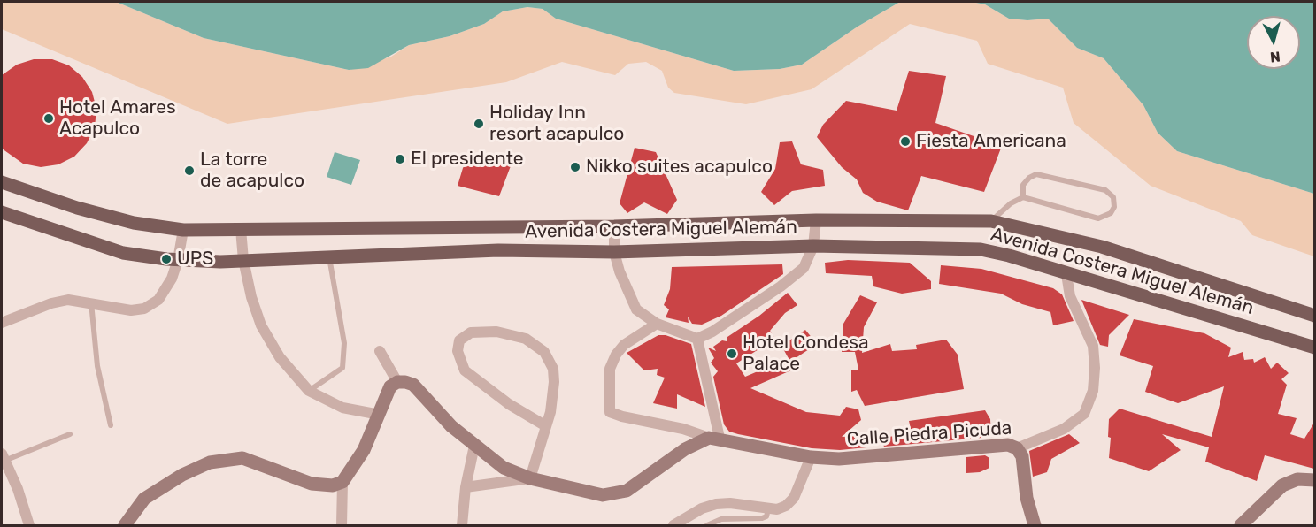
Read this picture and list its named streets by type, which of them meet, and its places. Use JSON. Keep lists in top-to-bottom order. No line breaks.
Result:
{"streets":{"main road":["Avenida Costera Miguel Alemán","Calle Piedra Picuda"]},"crossings":[["Avenida Costera Miguel Alemán","Calle Piedra Picuda"]],"places":["Hotel Amares Acapulco","Holiday Inn resort acapulco","Fiesta Americana","El presidente","Nikko suites acapulco","La torre de acapulco","UPS","Hotel Condesa Palace"],"north":"bottom"}
